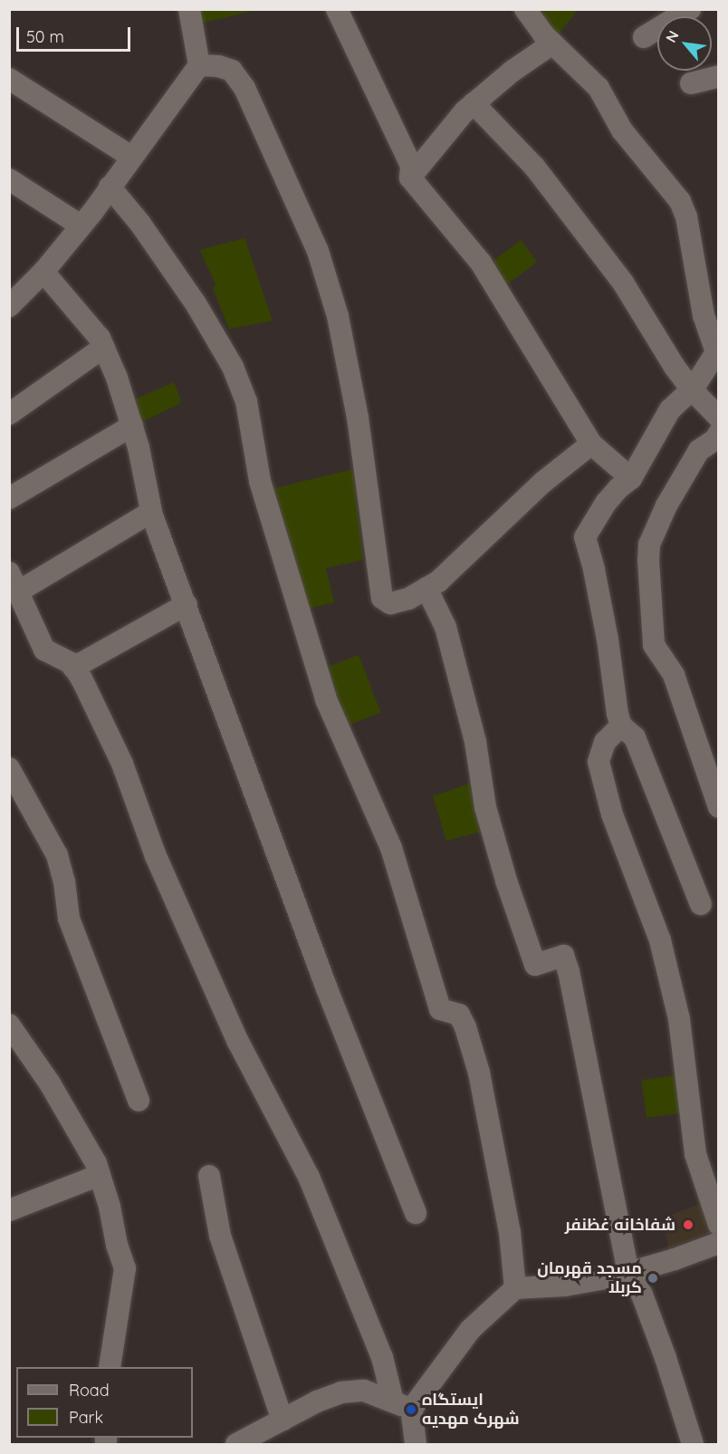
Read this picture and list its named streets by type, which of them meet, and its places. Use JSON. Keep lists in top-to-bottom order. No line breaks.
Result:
{"places":["شفاخانه غظنفر","مسجد قهرمان کربلا","ایستگاه شهرک مهدیه"],"legend":["Road","Park"],"scale_bar":"50 m","north":"top left"}
